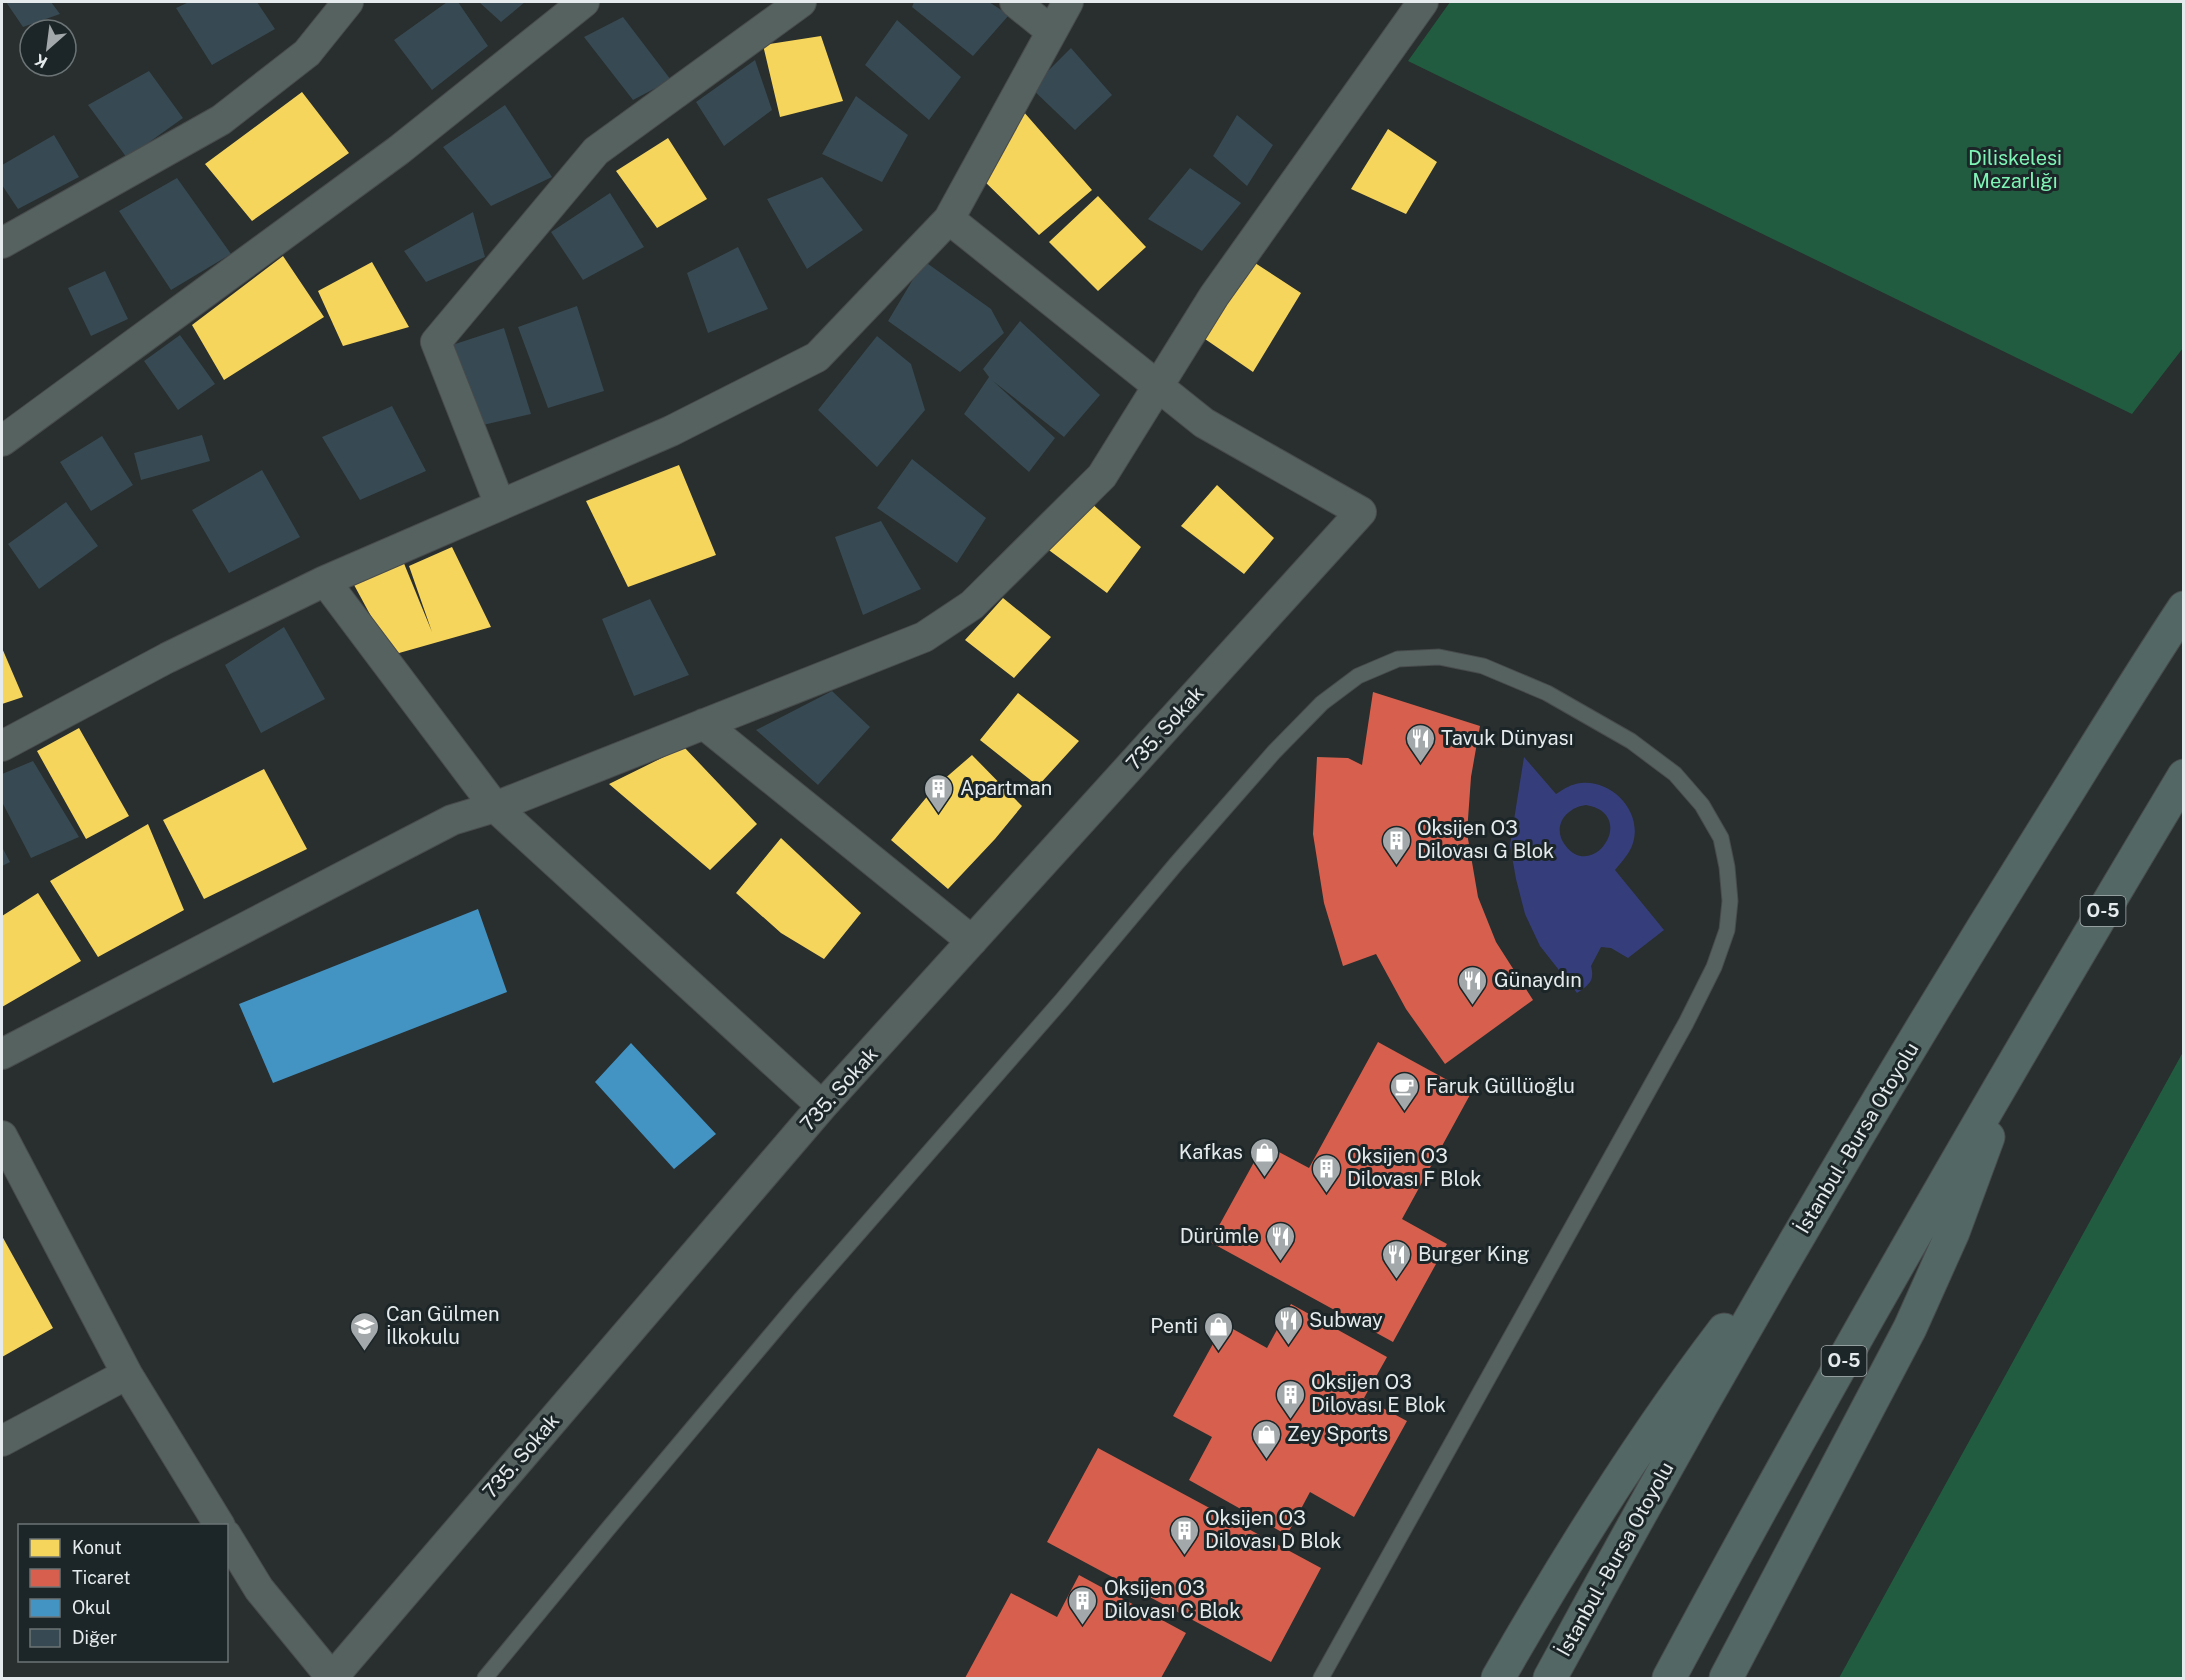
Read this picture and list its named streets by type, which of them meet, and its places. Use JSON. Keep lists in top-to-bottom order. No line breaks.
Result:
{"streets":{"highway":["O-5","İstanbul - Bursa Otoyolu"],"street":["735. Sokak"]},"parks":["Diliskelesi Mezarlığı"],"places":{"restaurant":["Tavuk Dünyası","Günaydın","Dürümle","Burger King","Subway"],"building":["Apartman","Oksijen O3 Dilovası G Blok","Oksijen O3 Dilovası F Blok","Oksijen O3 Dilovası E Blok","Oksijen O3 Dilovası D Blok","Oksijen O3 Dilovası C Blok"],"cafe":["Faruk Güllüoğlu"],"shop":["Kafkas","Penti","Zey Sports"],"school or university":["Can Gülmen İlkokulu"]},"legend":["Konut","Ticaret","Okul","Diğer"],"north":"bottom left"}
